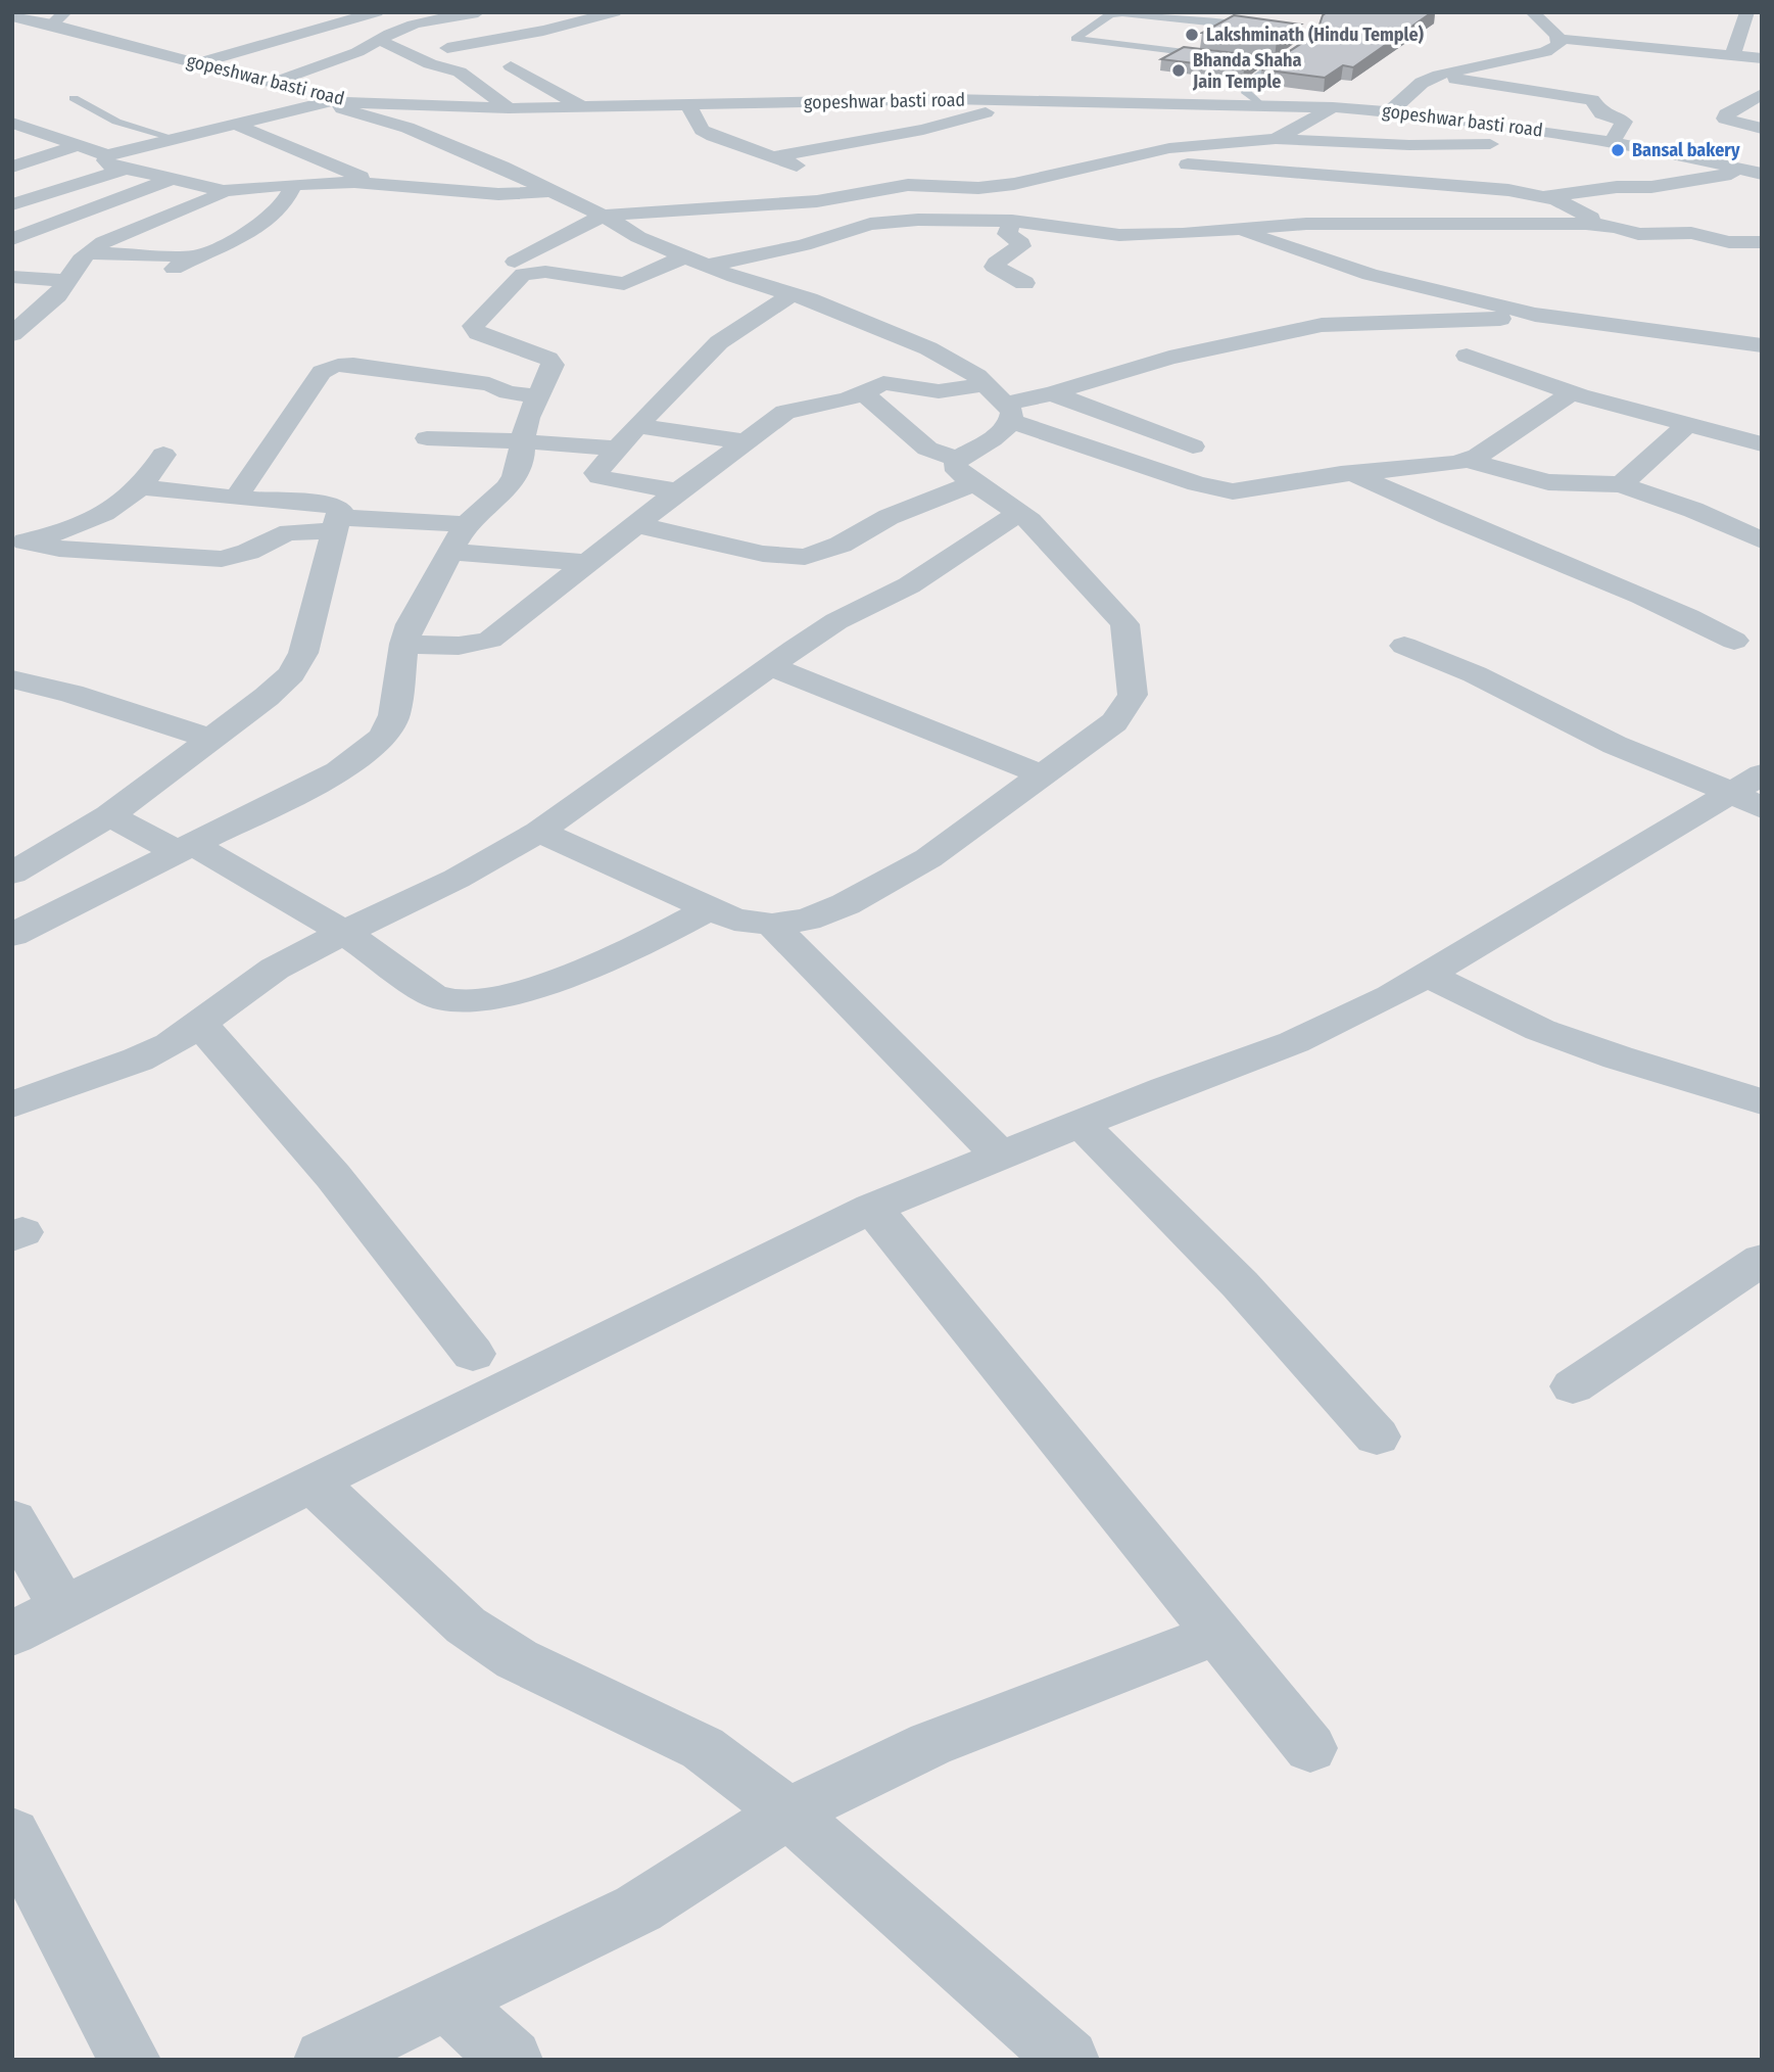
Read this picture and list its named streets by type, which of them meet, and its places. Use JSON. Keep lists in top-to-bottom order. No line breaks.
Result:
{"streets":{"street":["gopeshwar basti road"]},"places":["Lakshminath (Hindu Temple)","Bhanda Shaha Jain Temple","Bansal bakery"]}
